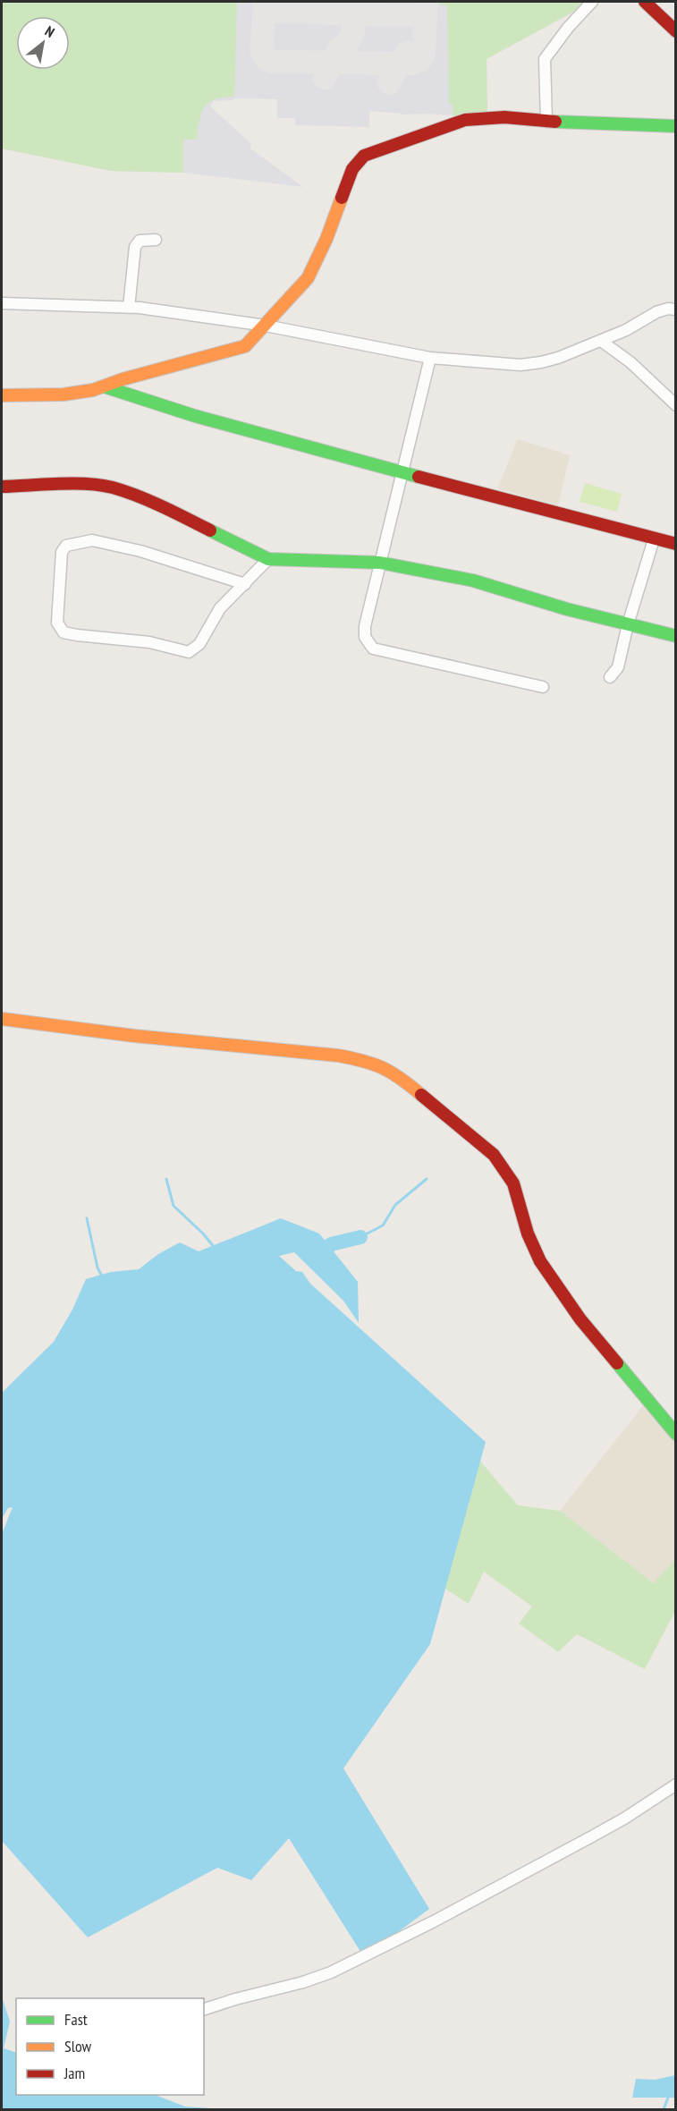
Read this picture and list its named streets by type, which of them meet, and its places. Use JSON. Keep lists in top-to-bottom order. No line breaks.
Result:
{"legend":["Fast","Slow","Jam"],"north":"top right"}
